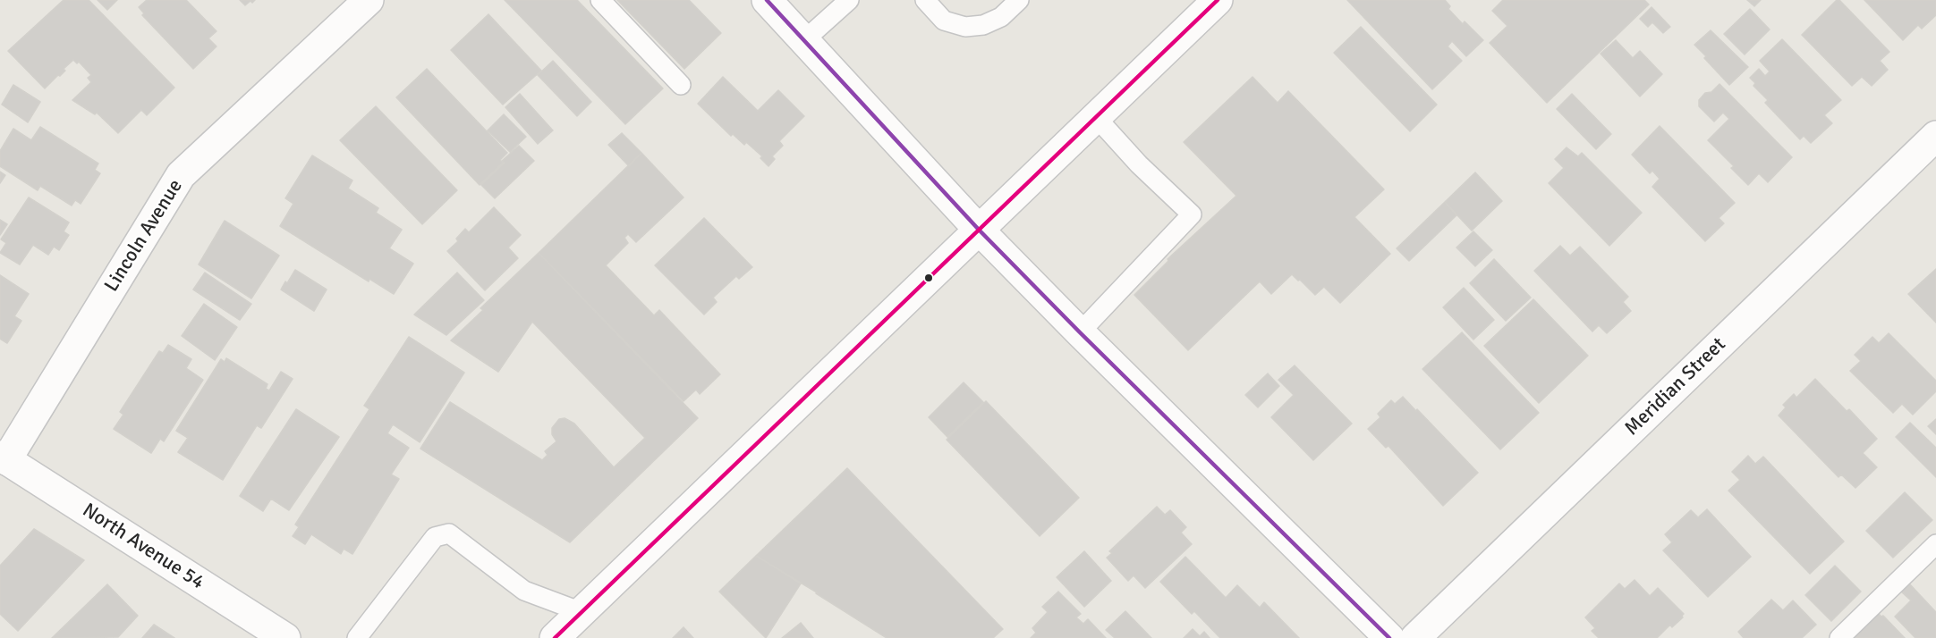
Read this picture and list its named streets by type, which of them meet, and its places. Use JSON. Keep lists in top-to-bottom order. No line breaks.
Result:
{"streets":{"street":["Lincoln Avenue","Meridian Street","North Avenue 54"]},"crossings":[["Lincoln Avenue","North Avenue 54"]]}
